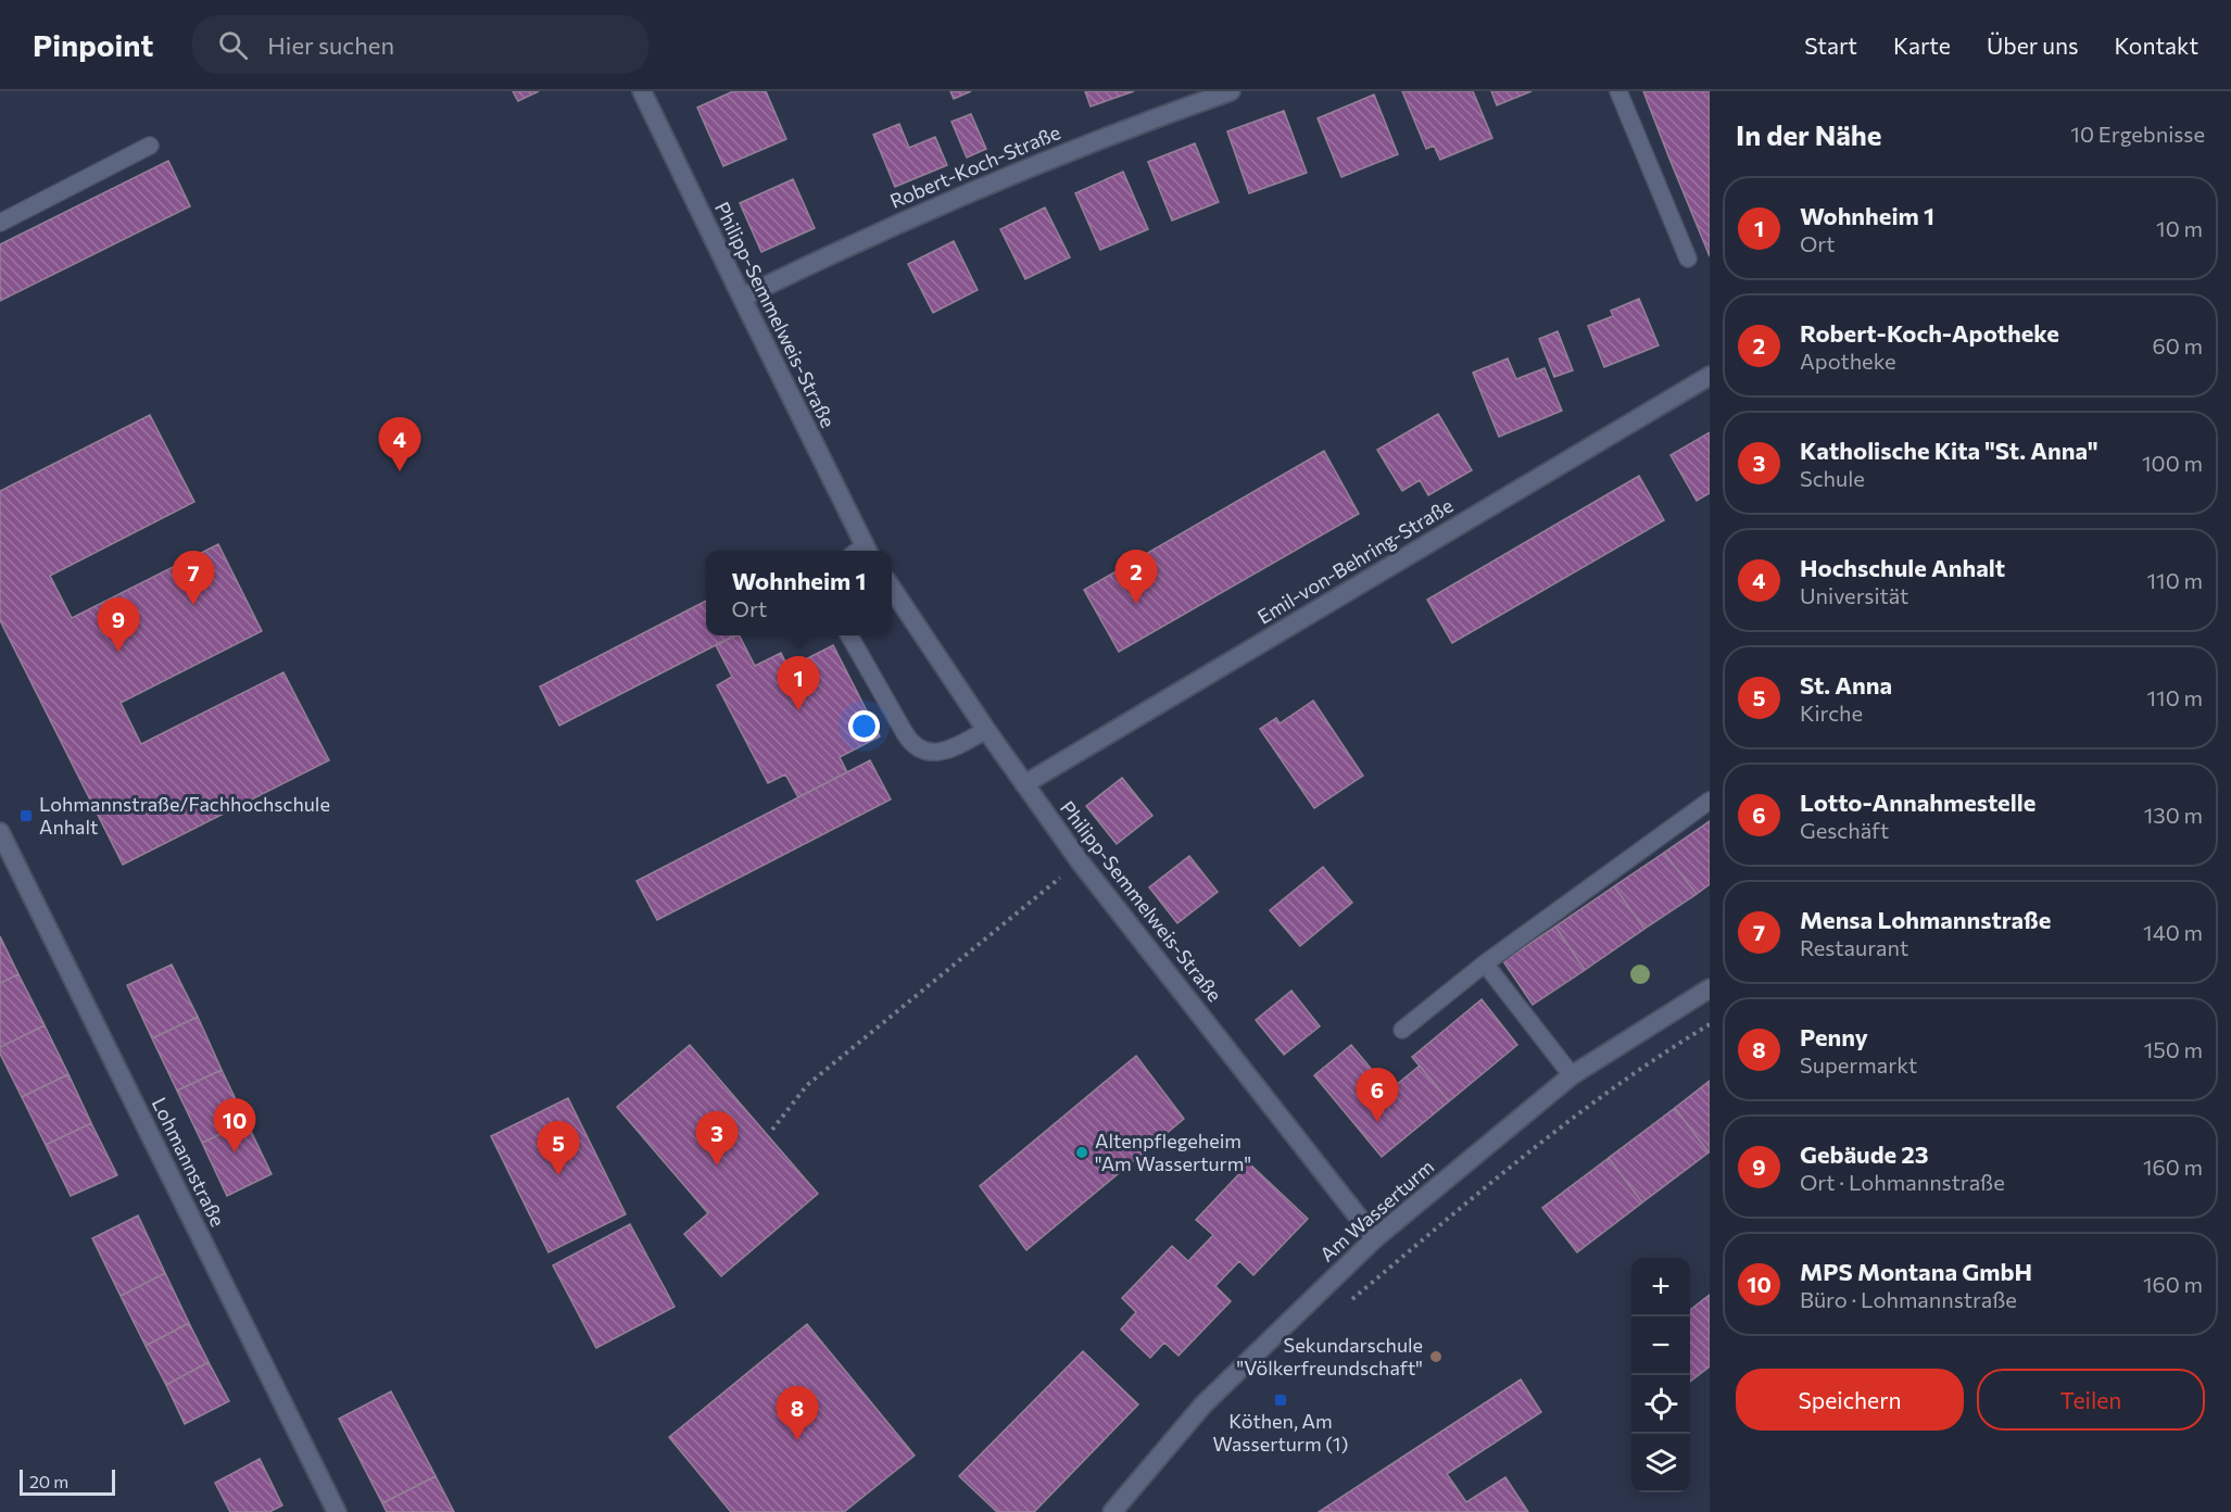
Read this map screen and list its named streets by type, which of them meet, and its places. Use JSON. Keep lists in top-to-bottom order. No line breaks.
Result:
{"streets":{"street":["Robert-Koch-Straße","Philipp-Semmelweis-Straße","Emil-von-Behring-Straße","Lohmannstraße","Am Wasserturm"]},"crossings":[["Robert-Koch-Straße","Philipp-Semmelweis-Straße"],["Philipp-Semmelweis-Straße","Emil-von-Behring-Straße"],["Philipp-Semmelweis-Straße","Am Wasserturm"]],"places":{"transit":["Lohmannstraße/Fachhochschule Anhalt","Köthen, Am Wasserturm (1)"],"other":["Altenpflegeheim \"Am Wasserturm\"","Sekundarschule \"Völkerfreundschaft\""]},"scale_bar":"20 m","page":{"header":"Pinpoint","search":"Hier suchen","nav":["Start","Karte","Über uns","Kontakt"],"heading":["In der Nähe","10 Ergebnisse"],"list":[{"mark":"1","name":"Wohnheim 1","note":"Ort","value":"10 m"},{"mark":"2","name":"Robert-Koch-Apotheke","note":"Apotheke","value":"60 m"},{"mark":"3","name":"Katholische Kita \"St. Anna\"","note":"Schule","value":"100 m"},{"mark":"4","name":"Hochschule Anhalt","note":"Universität","value":"110 m"},{"mark":"5","name":"St. Anna","note":"Kirche","value":"110 m"},{"mark":"6","name":"Lotto-Annahmestelle","note":"Geschäft","value":"130 m"},{"mark":"7","name":"Mensa Lohmannstraße","note":"Restaurant","value":"140 m"},{"mark":"8","name":"Penny","note":"Supermarkt","value":"150 m"},{"mark":"9","name":"Gebäude 23","note":"Ort · Lohmannstraße","value":"160 m"},{"mark":"10","name":"MPS Montana GmbH","note":"Büro · Lohmannstraße","value":"160 m"}],"pins":["4","2","7","9","1","6","10","3","5","8"],"popup":["Wohnheim 1","Ort"],"map_buttons":["+","−"],"buttons":["Speichern","Teilen"],"scale":"20 m"}}
